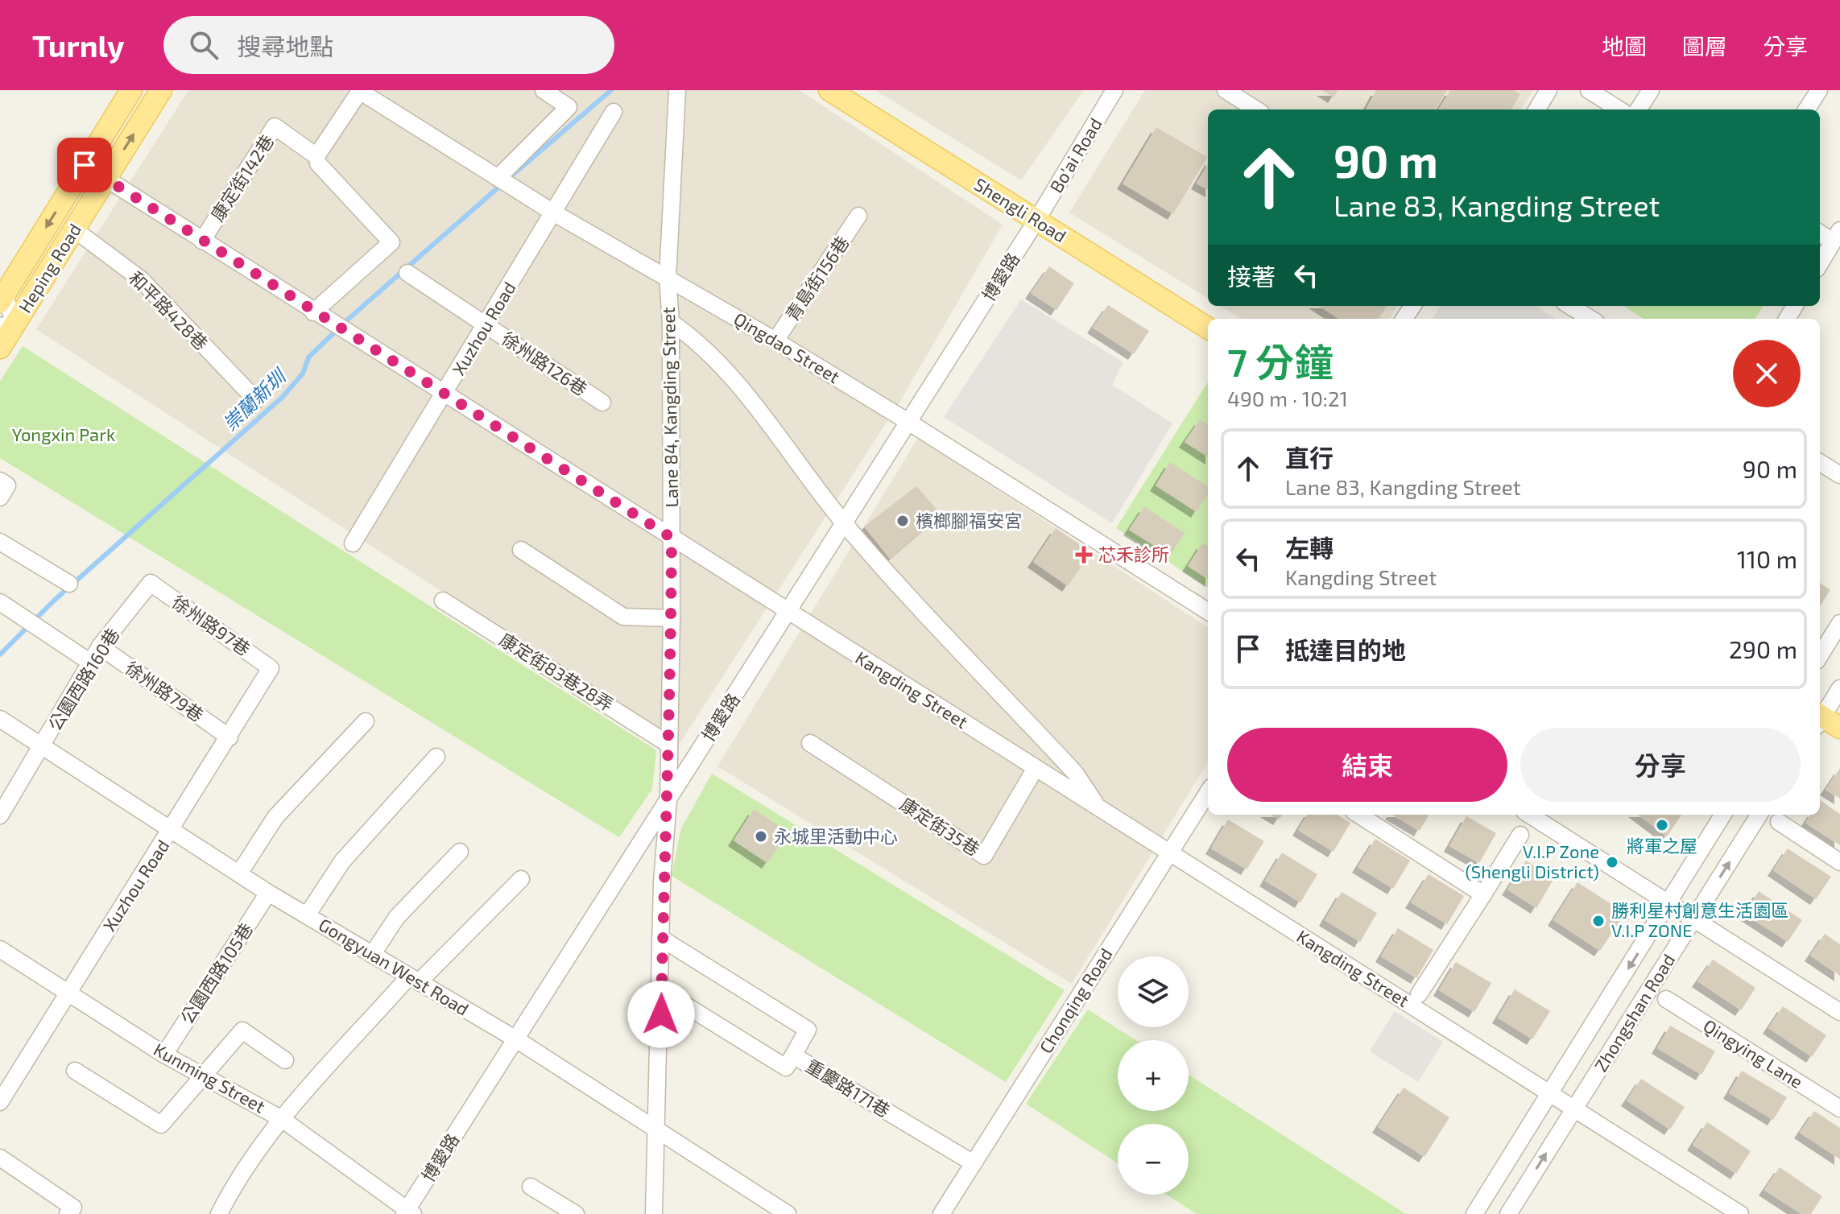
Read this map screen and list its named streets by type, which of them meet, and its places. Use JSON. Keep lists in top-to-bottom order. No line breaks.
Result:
{"streets":{"main road":["Shengli Road","Heping Road"],"street":["Bo'ai Road","康定街142巷","博愛路","青島街156巷","和平路428巷","Xuzhou Road","Qingdao Street","徐州路126巷","Lane 84, Kangding Street","徐州路97巷","康定街83巷28弄","公園西路160巷","Kangding Street","徐州路79巷","康定街35巷","Gongyuan West Road","公園西路105巷","Chonqing Road","Zhongshan Road","Qingying Lane","Kunming Street","重慶路171巷"]},"crossings":[["Bo'ai Road","Shengli Road"],["Bo'ai Road","博愛路"],["康定街142巷","Qingdao Street"],["康定街142巷","Kangding Street"],["Shengli Road","博愛路"],["Heping Road","和平路428巷"],["Heping Road","Kangding Street"],["博愛路","Qingdao Street"],["博愛路","Lane 84, Kangding Street"],["博愛路","Kangding Street"],["博愛路","Gongyuan West Road"],["博愛路","Kunming Street"],["青島街156巷","Qingdao Street"],["Xuzhou Road","Qingdao Street"],["Xuzhou Road","徐州路126巷"],["Xuzhou Road","徐州路97巷"],["Xuzhou Road","Kangding Street"],["Xuzhou Road","徐州路79巷"],["Xuzhou Road","Gongyuan West Road"],["Xuzhou Road","Kunming Street"],["Qingdao Street","Lane 84, Kangding Street"],["Lane 84, Kangding Street","康定街83巷28弄"],["Lane 84, Kangding Street","Kangding Street"],["Lane 84, Kangding Street","Gongyuan West Road"],["Lane 84, Kangding Street","重慶路171巷"],["徐州路97巷","公園西路160巷"],["公園西路160巷","徐州路79巷"],["公園西路160巷","Gongyuan West Road"],["Kangding Street","康定街35巷"],["Kangding Street","Chonqing Road"],["Kangding Street","Zhongshan Road"],["Gongyuan West Road","公園西路105巷"],["公園西路105巷","Kunming Street"],["Chonqing Road","重慶路171巷"]],"water":["崇蘭新圳"],"parks":["Yongxin Park"],"places":{"other":["檳榔腳福安宮","將軍之屋","永城里活動中心","V.I.P Zone (Shengli District)","勝利星村創意生活園區 V.I.P ZONE"],"health":["芯禾診所"]},"page":{"header":"Turnly","search":"搜尋地點","nav":["地圖","圖層","分享"],"turn":["90 m","Lane 83, Kangding Street"],"then":"接著","heading":["7 分鐘","490 m · 10:21"],"list":[{"name":"直行","note":"Lane 83, Kangding Street","value":"90 m"},{"name":"左轉","note":"Kangding Street","value":"110 m"},{"name":"抵達目的地","value":"290 m"}],"buttons":["結束","分享"],"map_buttons":["+","−"]}}
